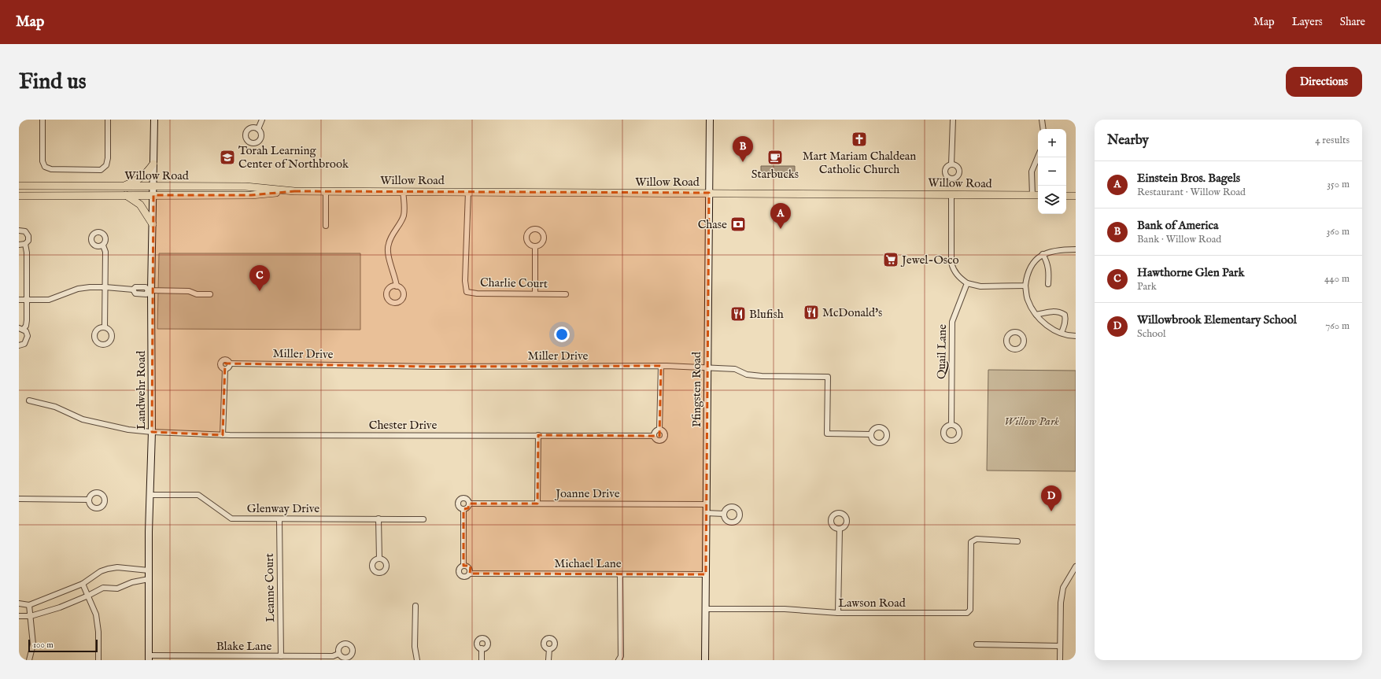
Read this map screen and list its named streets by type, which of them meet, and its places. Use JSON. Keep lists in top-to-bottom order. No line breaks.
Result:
{"streets":{"main road":["Willow Road","Pfingsten Road","Landwehr Road"],"street":["Charlie Court","Quail Lane","Miller Drive","Chester Drive","Joanne Drive","Glenway Drive","Michael Lane","Leanne Court","Lawson Road","Blake Lane"]},"crossings":[["Willow Road","Charlie Court"],["Willow Road","Pfingsten Road"],["Willow Road","Landwehr Road"],["Miller Drive","Pfingsten Road"],["Pfingsten Road","Joanne Drive"],["Pfingsten Road","Michael Lane"],["Pfingsten Road","Lawson Road"],["Landwehr Road","Chester Drive"],["Landwehr Road","Glenway Drive"],["Landwehr Road","Blake Lane"],["Glenway Drive","Leanne Court"],["Leanne Court","Blake Lane"]],"parks":["Willow Park"],"places":{"church":["Mart Mariam Chaldean Catholic Church"],"school or university":["Torah Learning Center of Northbrook"],"cafe":["Starbucks"],"bank":["Chase"],"supermarket":["Jewel-Osco"],"restaurant":["McDonald's","Blufish"]},"scale_bar":"100 m","page":{"header":"Map","nav":["Map","Layers","Share"],"buttons":"Directions","title":"Find us","heading":["Nearby","4 results"],"map_buttons":["+","−"],"pins":["B","A","C","D"],"list":[{"mark":"A","name":"Einstein Bros. Bagels","note":"Restaurant · Willow Road","value":"350 m"},{"mark":"B","name":"Bank of America","note":"Bank · Willow Road","value":"360 m"},{"mark":"C","name":"Hawthorne Glen Park","note":"Park","value":"440 m"},{"mark":"D","name":"Willowbrook Elementary School","note":"School","value":"760 m"}],"scale":"100 m"}}
